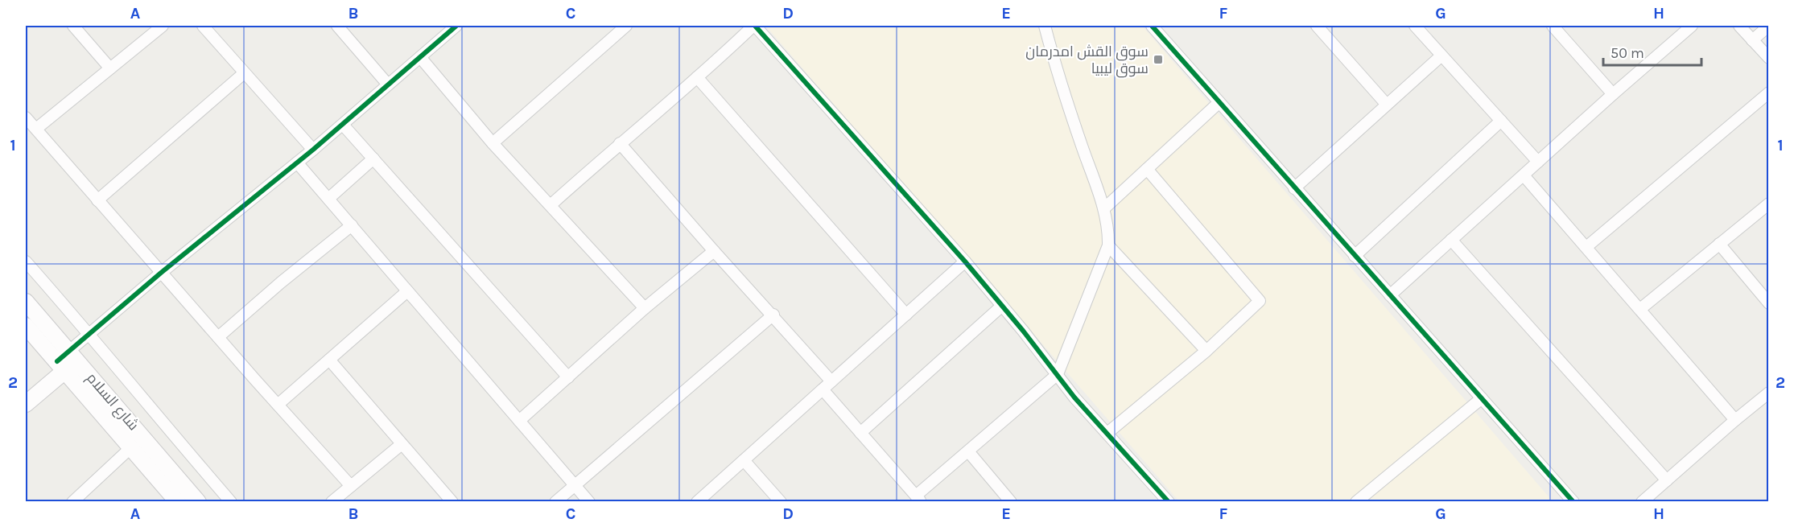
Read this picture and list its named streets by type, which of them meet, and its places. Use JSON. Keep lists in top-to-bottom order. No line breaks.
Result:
{"streets":{"main road":["شارع السلام"]},"places":{"transit":["سوق القش امدرمان سوق ليبيا"]},"scale_bar":"50 m","grid":{"columns":["A","B","C","D","E","F","G","H"],"rows":["1","2"]}}
